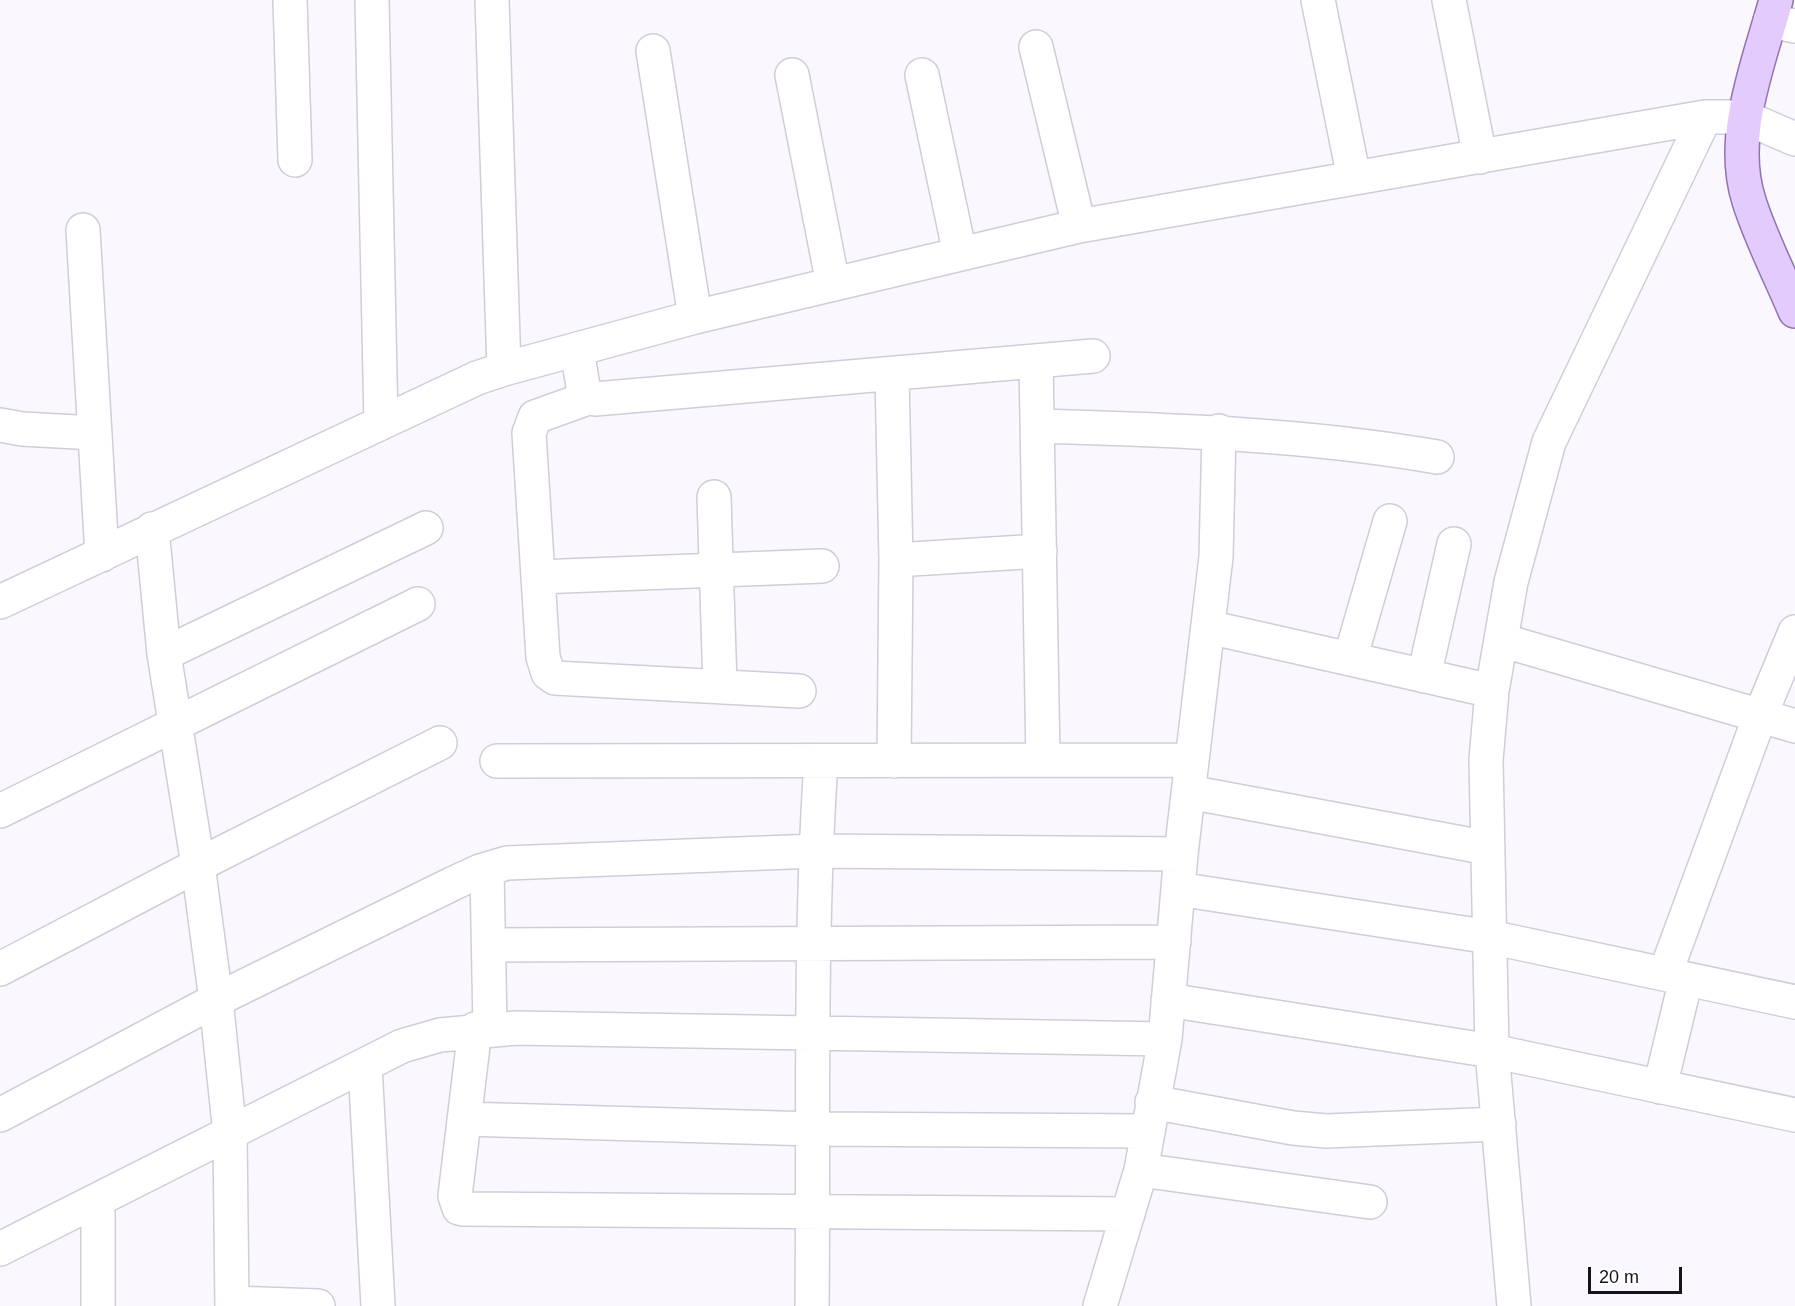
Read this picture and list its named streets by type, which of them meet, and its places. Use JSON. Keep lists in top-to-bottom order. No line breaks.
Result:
{"scale_bar":"20 m"}
